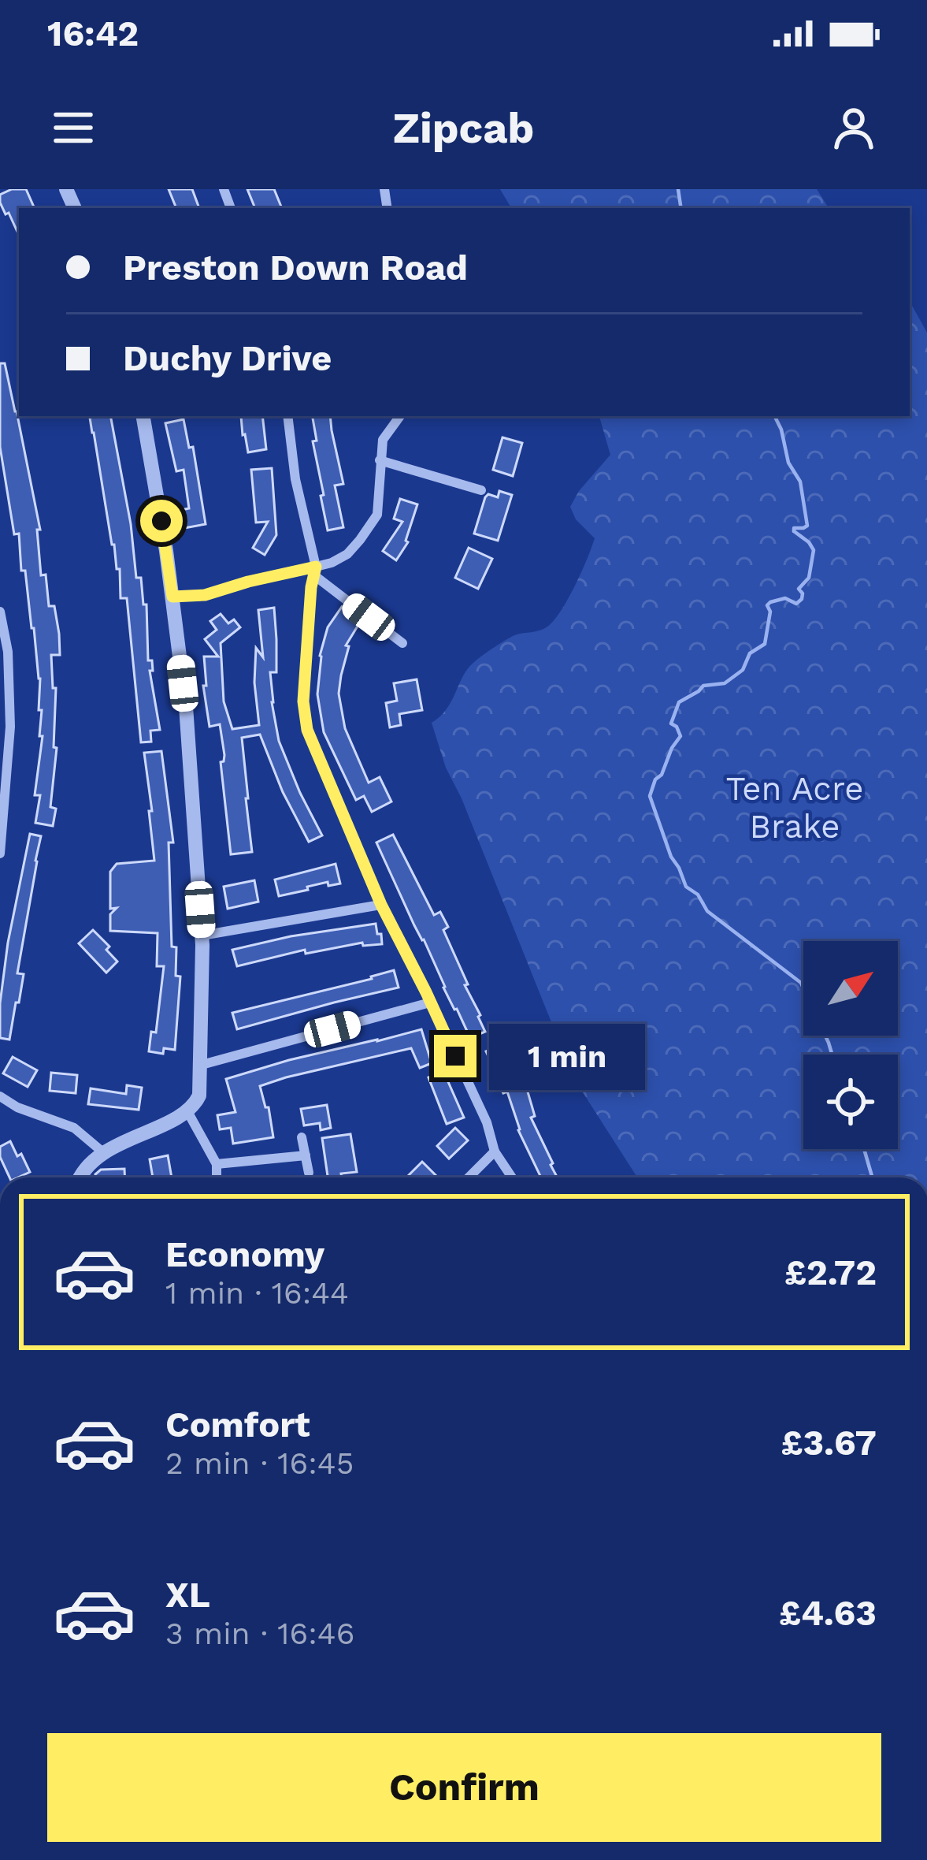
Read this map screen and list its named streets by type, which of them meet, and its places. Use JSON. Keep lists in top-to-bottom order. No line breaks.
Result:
{"parks":["Ten Acre Brake"],"north":"top right","page":{"status":"16:42","header":"Zipcab","banner":["Preston Down Road","Duchy Drive"],"bubble":"1 min","list":[{"name":"Economy","note":"1 min · 16:44","value":"£2.72"},{"name":"Comfort","note":"2 min · 16:45","value":"£3.67"},{"name":"XL","note":"3 min · 16:46","value":"£4.63"}],"buttons":"Confirm"}}
